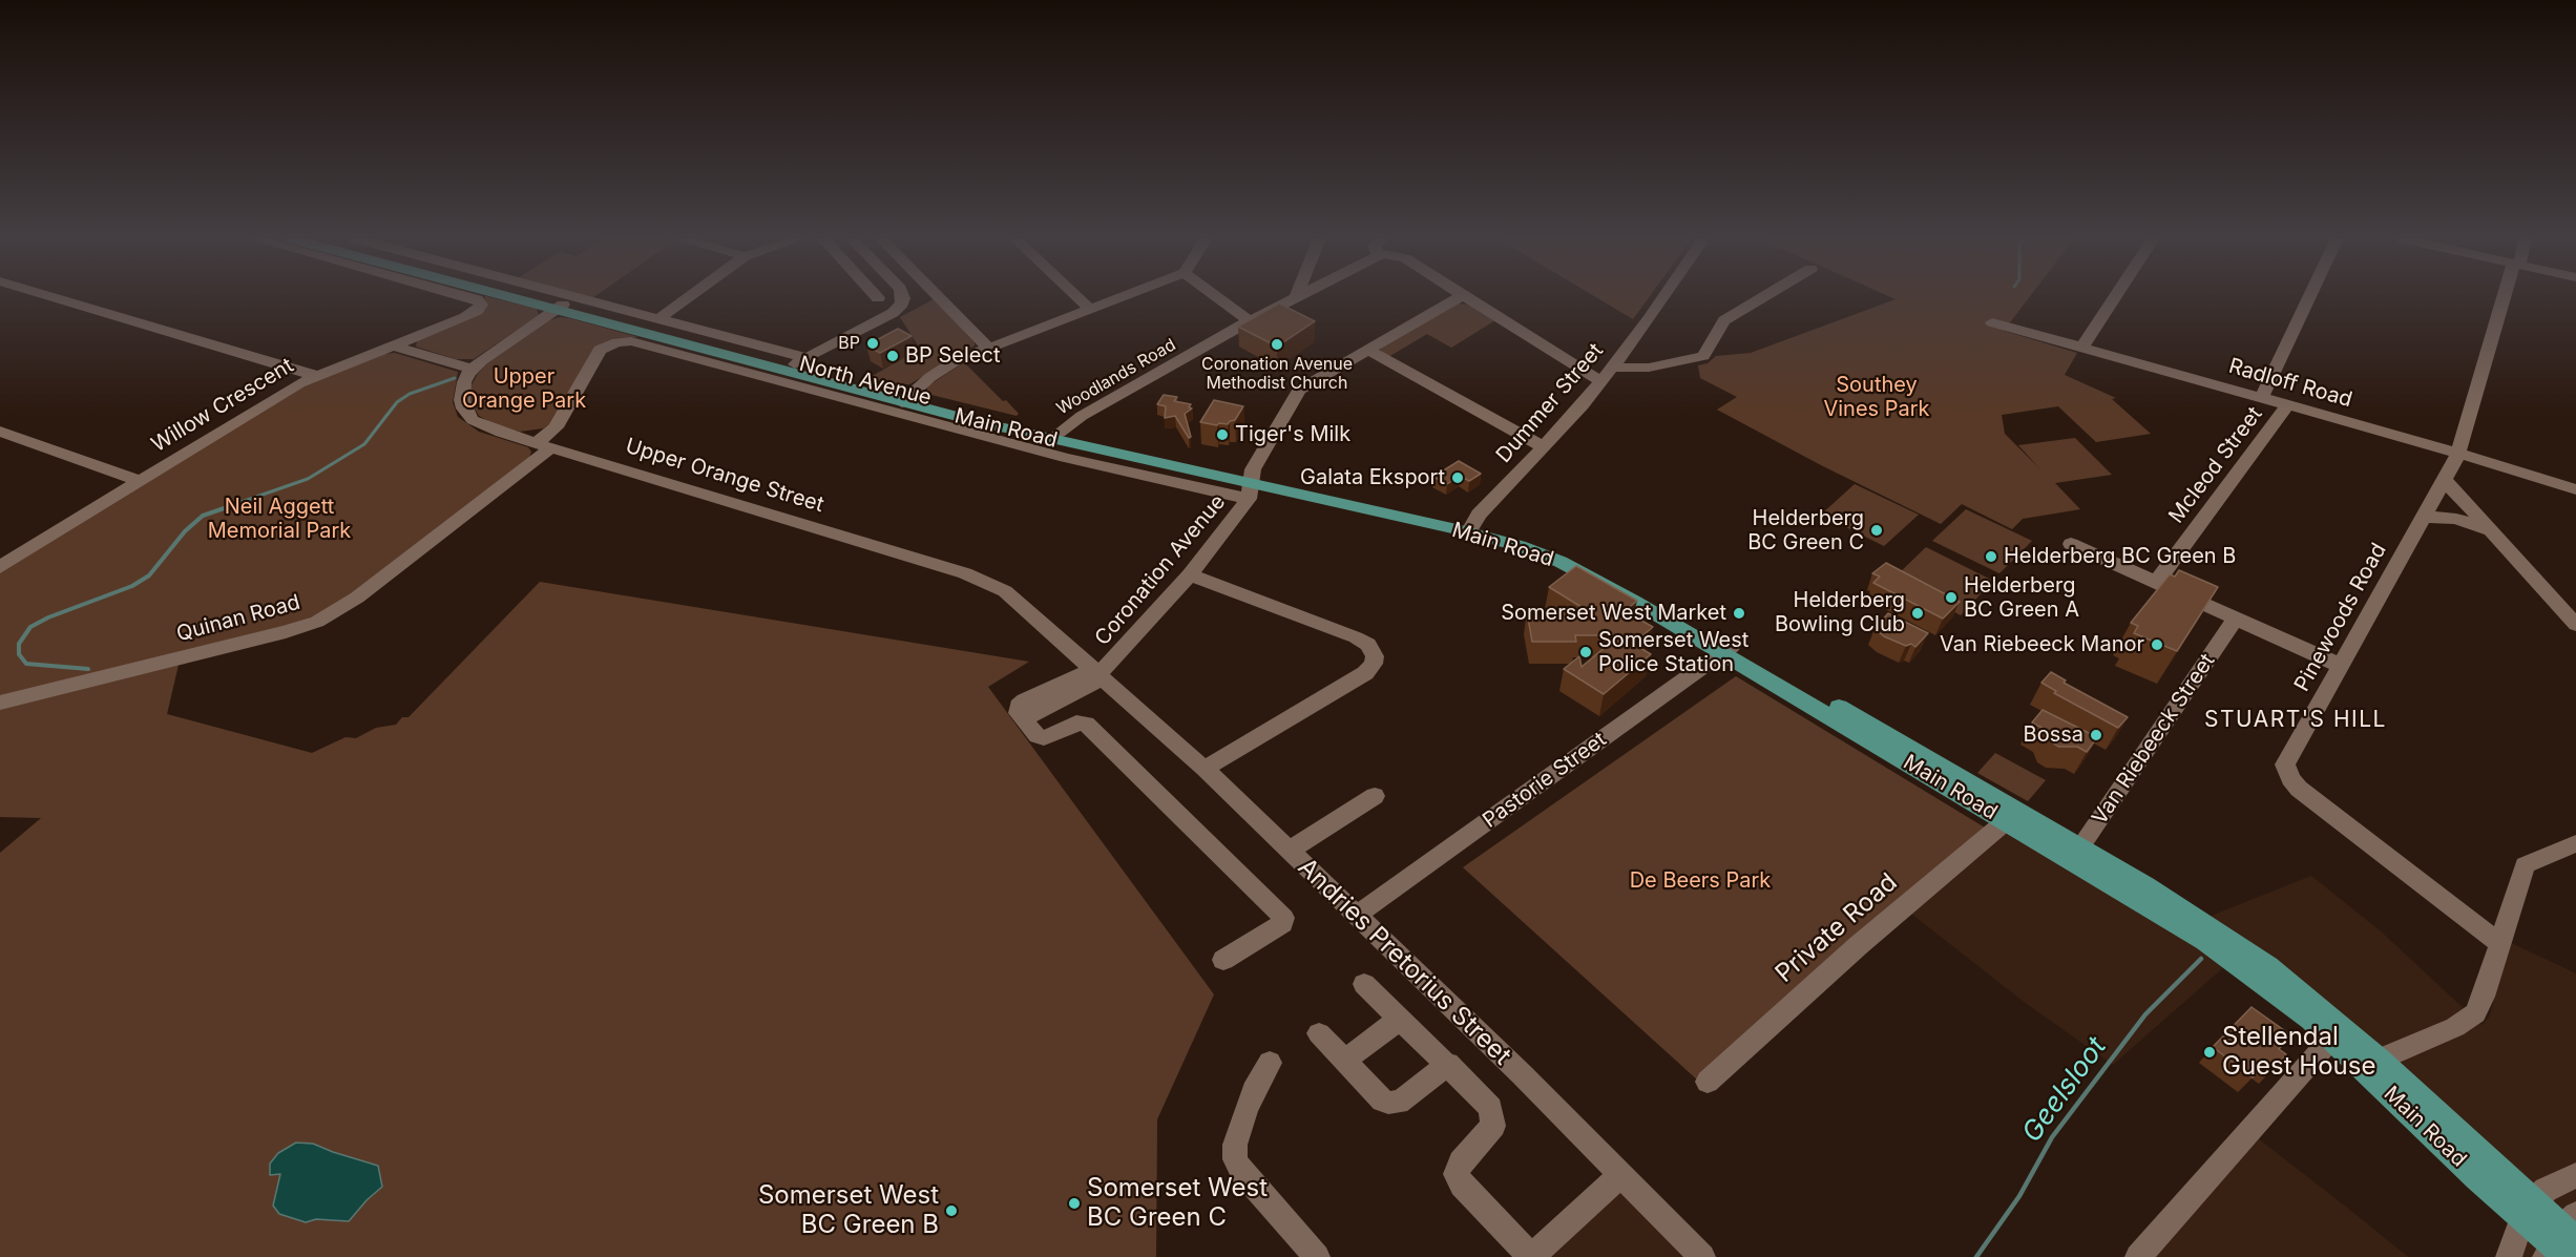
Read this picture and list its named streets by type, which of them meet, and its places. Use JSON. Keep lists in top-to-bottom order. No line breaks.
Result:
{"streets":{"main road":["Main Road"],"street":["Woodlands Road","North Avenue","Radloff Road","Dummer Street","Willow Crescent","Mcleod Street","Upper Orange Street","Coronation Avenue","Pinewoods Road","Quinan Road","Van Riebeeck Street","Pastorie Street","Private Road","Andries Pretorius Street"]},"crossings":[["Woodlands Road","Main Road"],["North Avenue","Main Road"],["North Avenue","Coronation Avenue"],["North Avenue","Quinan Road"],["Radloff Road","Mcleod Street"],["Radloff Road","Pinewoods Road"],["Dummer Street","Main Road"],["Main Road","Coronation Avenue"],["Main Road","Van Riebeeck Street"],["Main Road","Pastorie Street"],["Main Road","Private Road"],["Upper Orange Street","Coronation Avenue"],["Upper Orange Street","Quinan Road"],["Upper Orange Street","Andries Pretorius Street"],["Coronation Avenue","Andries Pretorius Street"],["Pastorie Street","Andries Pretorius Street"]],"districts":["STUART'S HILL"],"water":["Geelsloot"],"parks":["Upper Orange Park","Southey Vines Park","Neil Aggett Memorial Park","De Beers Park"],"places":["BP","Coronation Avenue Methodist Church","BP Select","Tiger's Milk","Galata Eksport","Helderberg BC Green C","Helderberg BC Green B","Helderberg BC Green A","Somerset West Market","Helderberg Bowling Club","Van Riebeeck Manor","Somerset West Police Station","Bossa","Stellendal Guest House","Somerset West BC Green C","Somerset West BC Green B"]}
